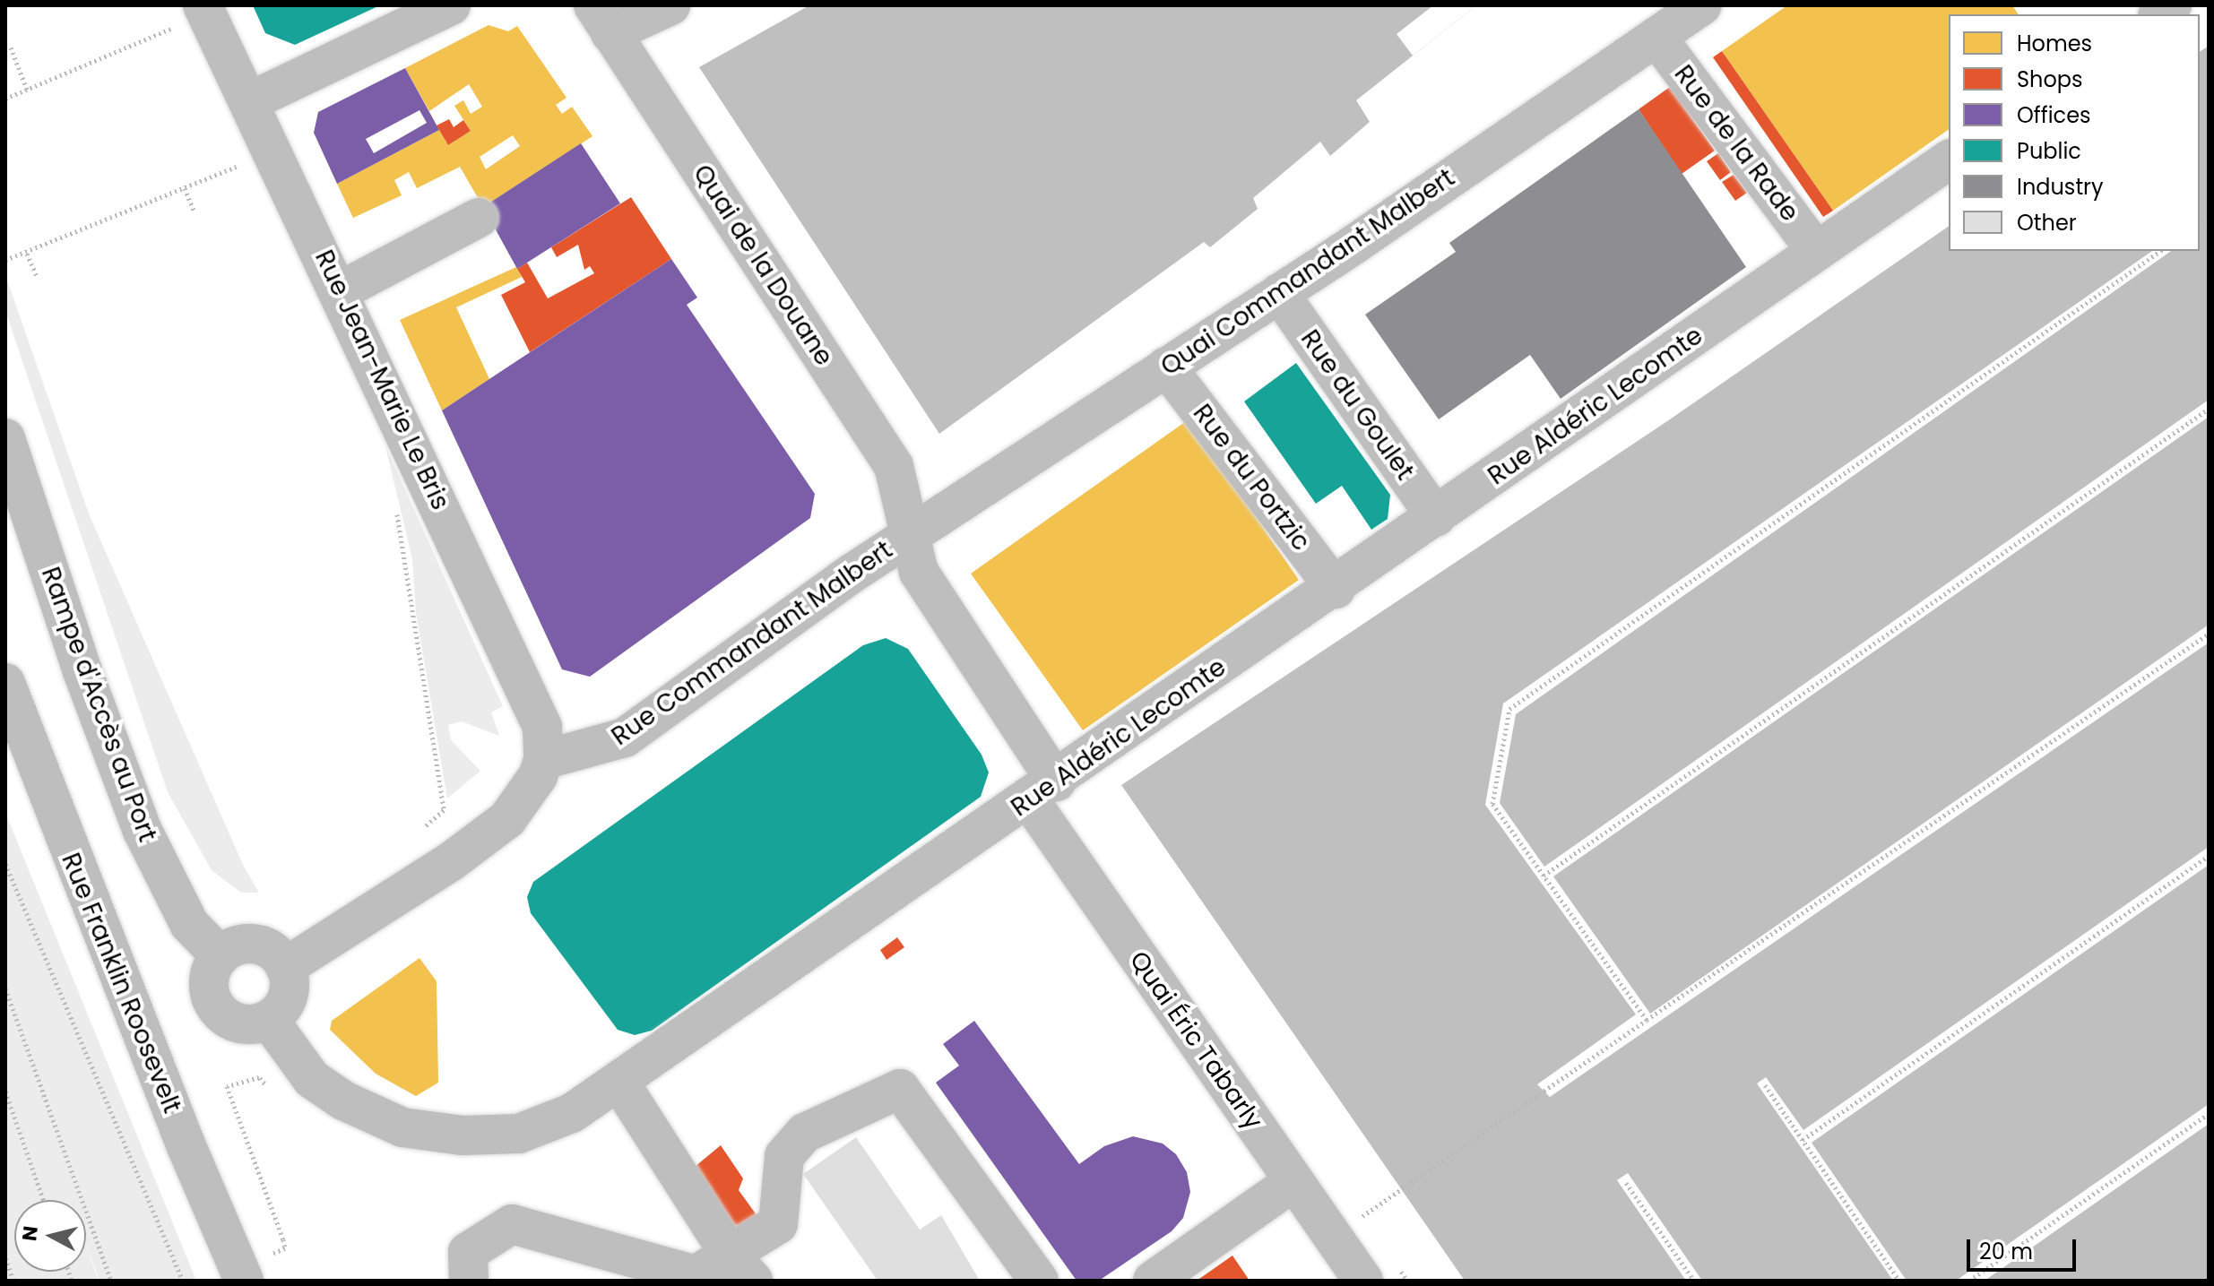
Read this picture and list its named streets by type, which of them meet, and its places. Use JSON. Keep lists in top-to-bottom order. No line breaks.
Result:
{"streets":{"street":["Rue de la Rade","Quai de la Douane","Quai Commandant Malbert","Rue Jean-Marie Le Bris","Rue du Goulet","Rue Aldéric Lecomte","Rue du Portzic","Rue Commandant Malbert","Rampe d'Accès au Port","Rue Franklin Roosevelt","Quai Éric Tabarly"]},"crossings":[["Rue de la Rade","Quai Commandant Malbert"],["Rue de la Rade","Rue Aldéric Lecomte"],["Quai de la Douane","Quai Commandant Malbert"],["Quai de la Douane","Rue Aldéric Lecomte"],["Quai de la Douane","Rue Commandant Malbert"],["Quai de la Douane","Quai Éric Tabarly"],["Quai Commandant Malbert","Rue du Goulet"],["Quai Commandant Malbert","Rue du Portzic"],["Quai Commandant Malbert","Rue Commandant Malbert"],["Rue Jean-Marie Le Bris","Rue Commandant Malbert"],["Rue du Goulet","Rue Aldéric Lecomte"],["Rue Aldéric Lecomte","Rue du Portzic"],["Rue Aldéric Lecomte","Rampe d'Accès au Port"],["Rue Aldéric Lecomte","Quai Éric Tabarly"]],"legend":["Homes","Shops","Offices","Public","Industry","Other"],"scale_bar":"20 m","north":"left"}
